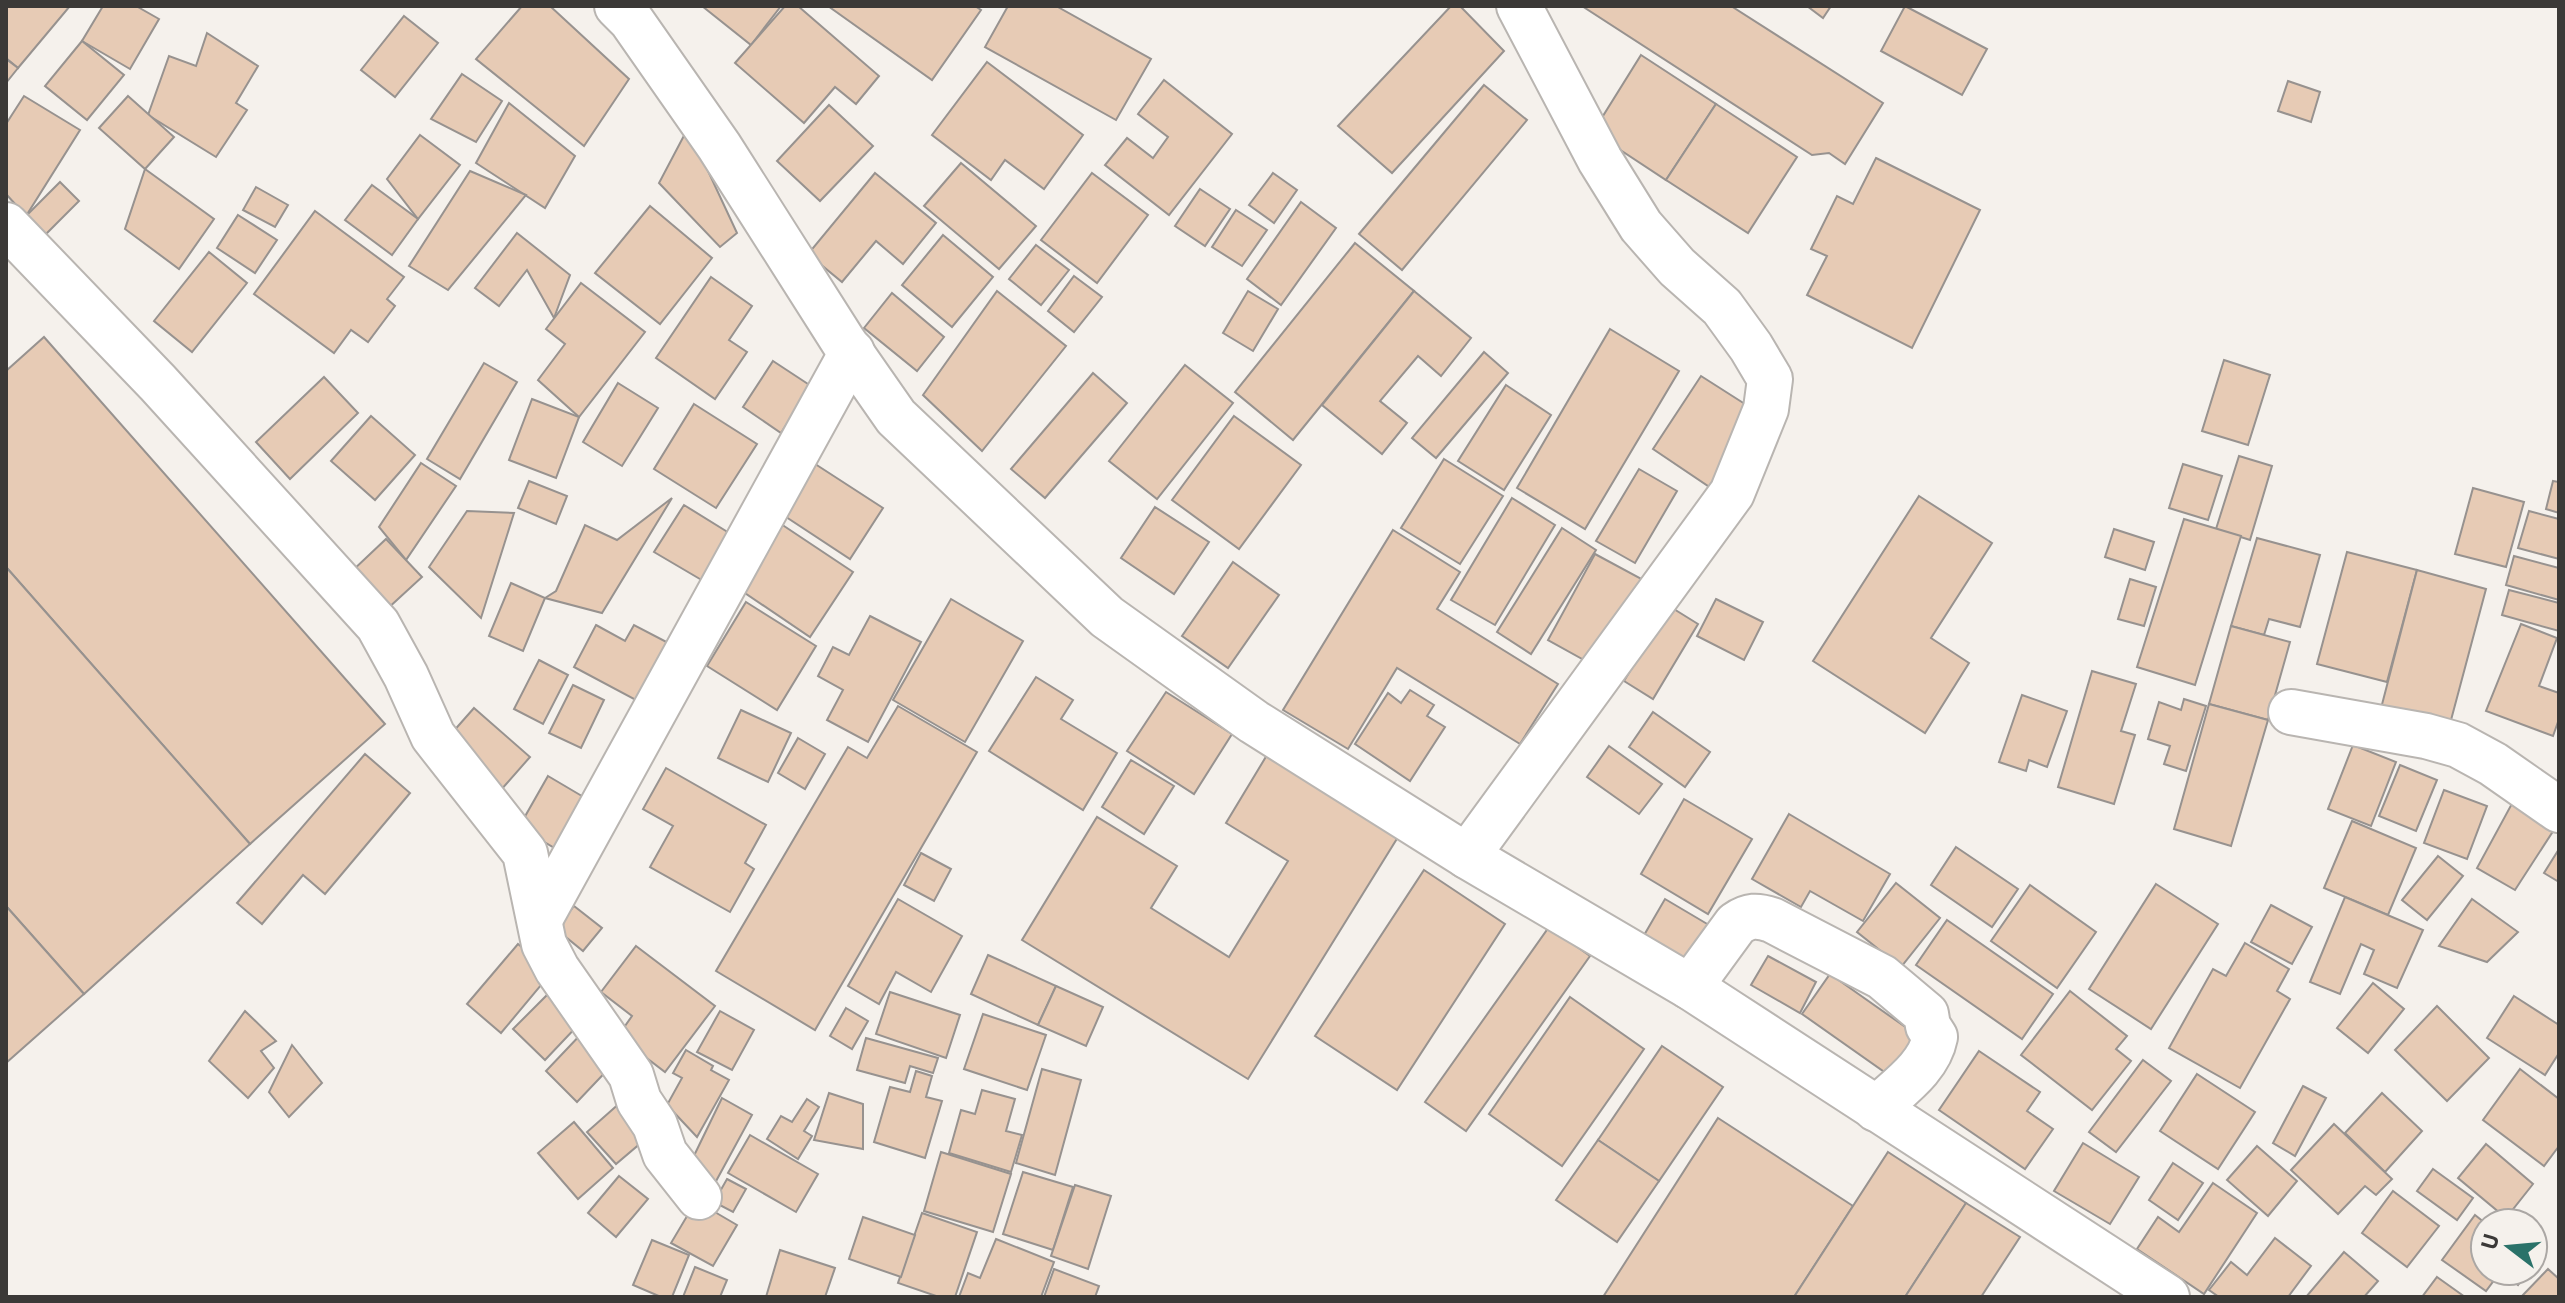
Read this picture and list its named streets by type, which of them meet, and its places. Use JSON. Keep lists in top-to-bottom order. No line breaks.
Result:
{"north":"left"}
